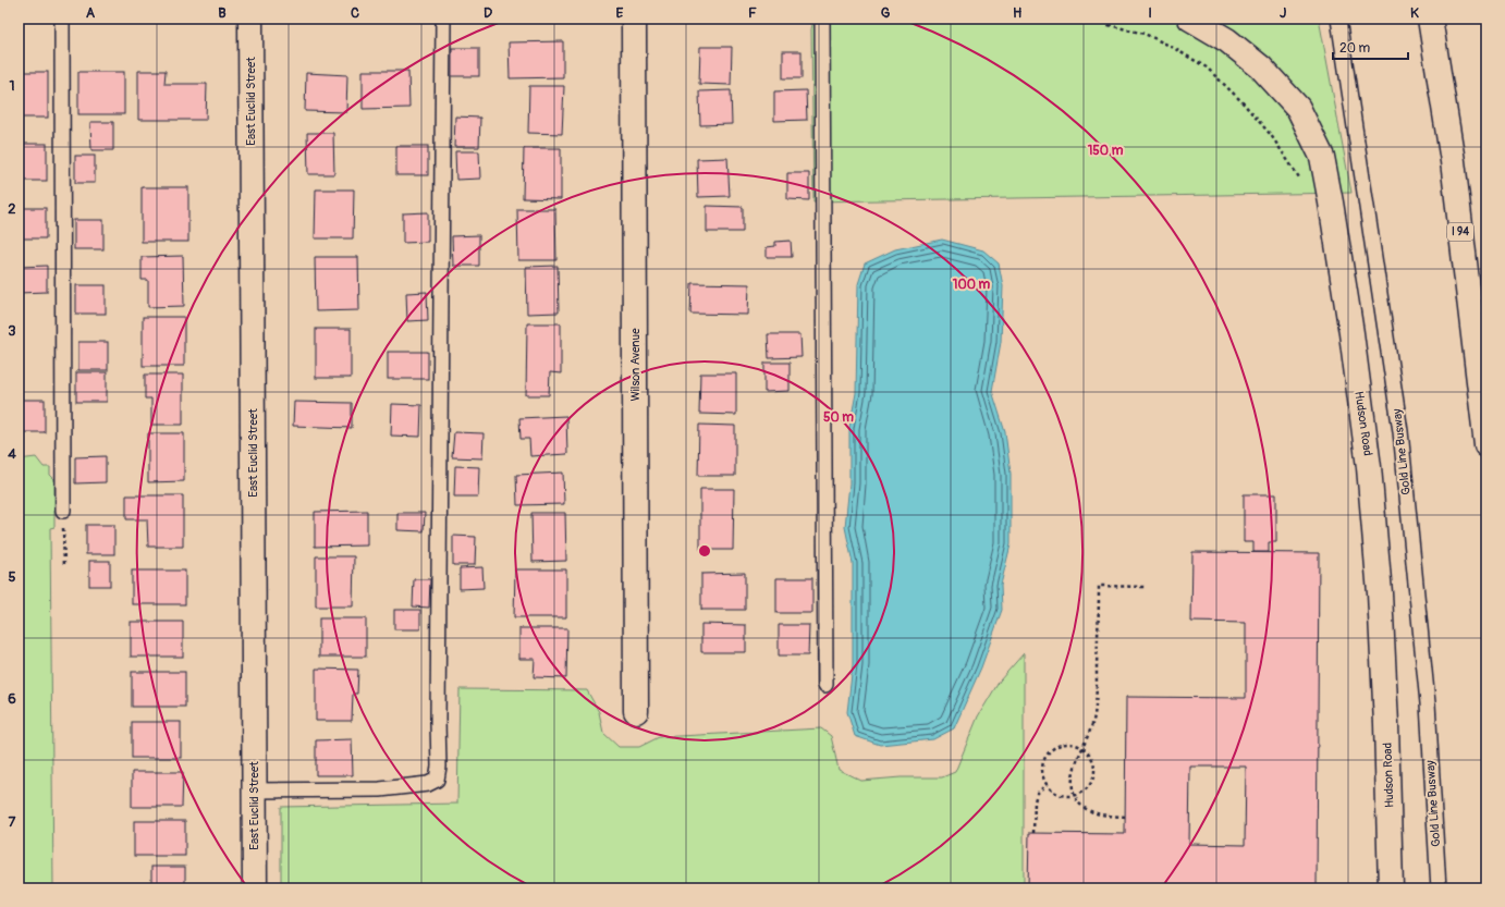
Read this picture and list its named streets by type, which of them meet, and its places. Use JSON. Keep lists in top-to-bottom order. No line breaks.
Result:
{"streets":{"main road":["East Euclid Street","I 94","Wilson Avenue","Hudson Road"],"lane":["Gold Line Busway"]},"scale_bar":"20 m","grid":{"columns":["A","B","C","D","E","F","G","H","I","J","K"],"rows":["1","2","3","4","5","6","7"]},"rings":["150 m","100 m","50 m"]}
